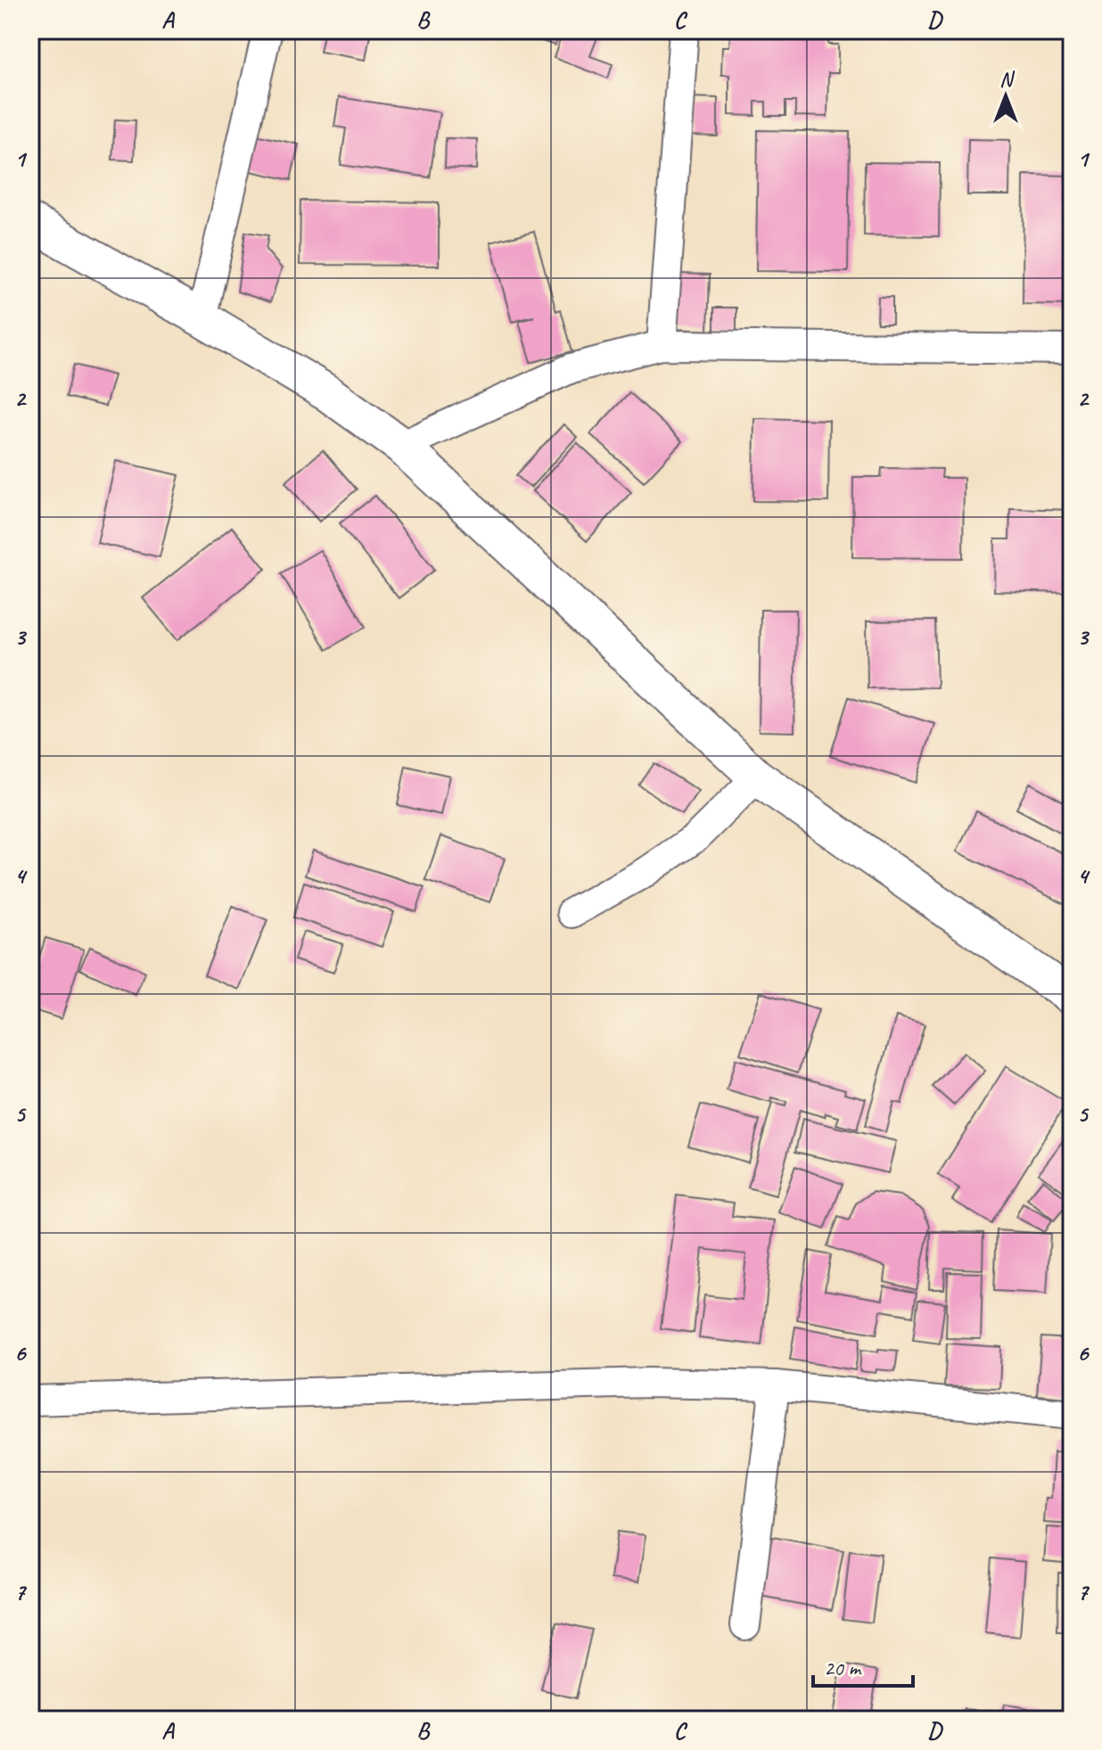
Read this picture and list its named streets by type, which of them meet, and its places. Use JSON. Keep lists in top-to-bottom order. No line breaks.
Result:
{"scale_bar":"20 m","north":"top","grid":{"columns":["A","B","C","D"],"rows":["1","2","3","4","5","6","7"]}}
